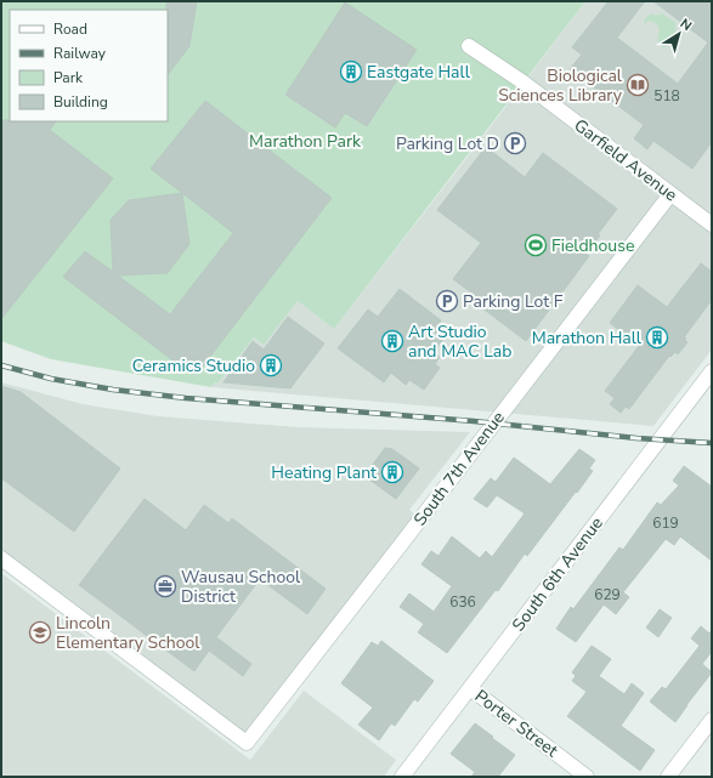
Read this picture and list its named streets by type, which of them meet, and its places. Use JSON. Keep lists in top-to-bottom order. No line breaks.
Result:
{"streets":{"street":["Garfield Avenue","South 7th Avenue","South 6th Avenue","Porter Street"]},"crossings":[["Garfield Avenue","South 7th Avenue"],["South 6th Avenue","Porter Street"]],"parks":["Marathon Park"],"places":{"building":["Eastgate Hall","Marathon Hall","Art Studio and MAC Lab","Ceramics Studio","Heating Plant"],"library":["Biological Sciences Library"],"parking":["Parking Lot D","Parking Lot F"],"sports":["Fieldhouse"],"office":["Wausau School District"],"school or university":["Lincoln Elementary School"]},"house_numbers":["518","619","629","636"],"legend":["Road","Railway","Park","Building"],"north":"top right"}
